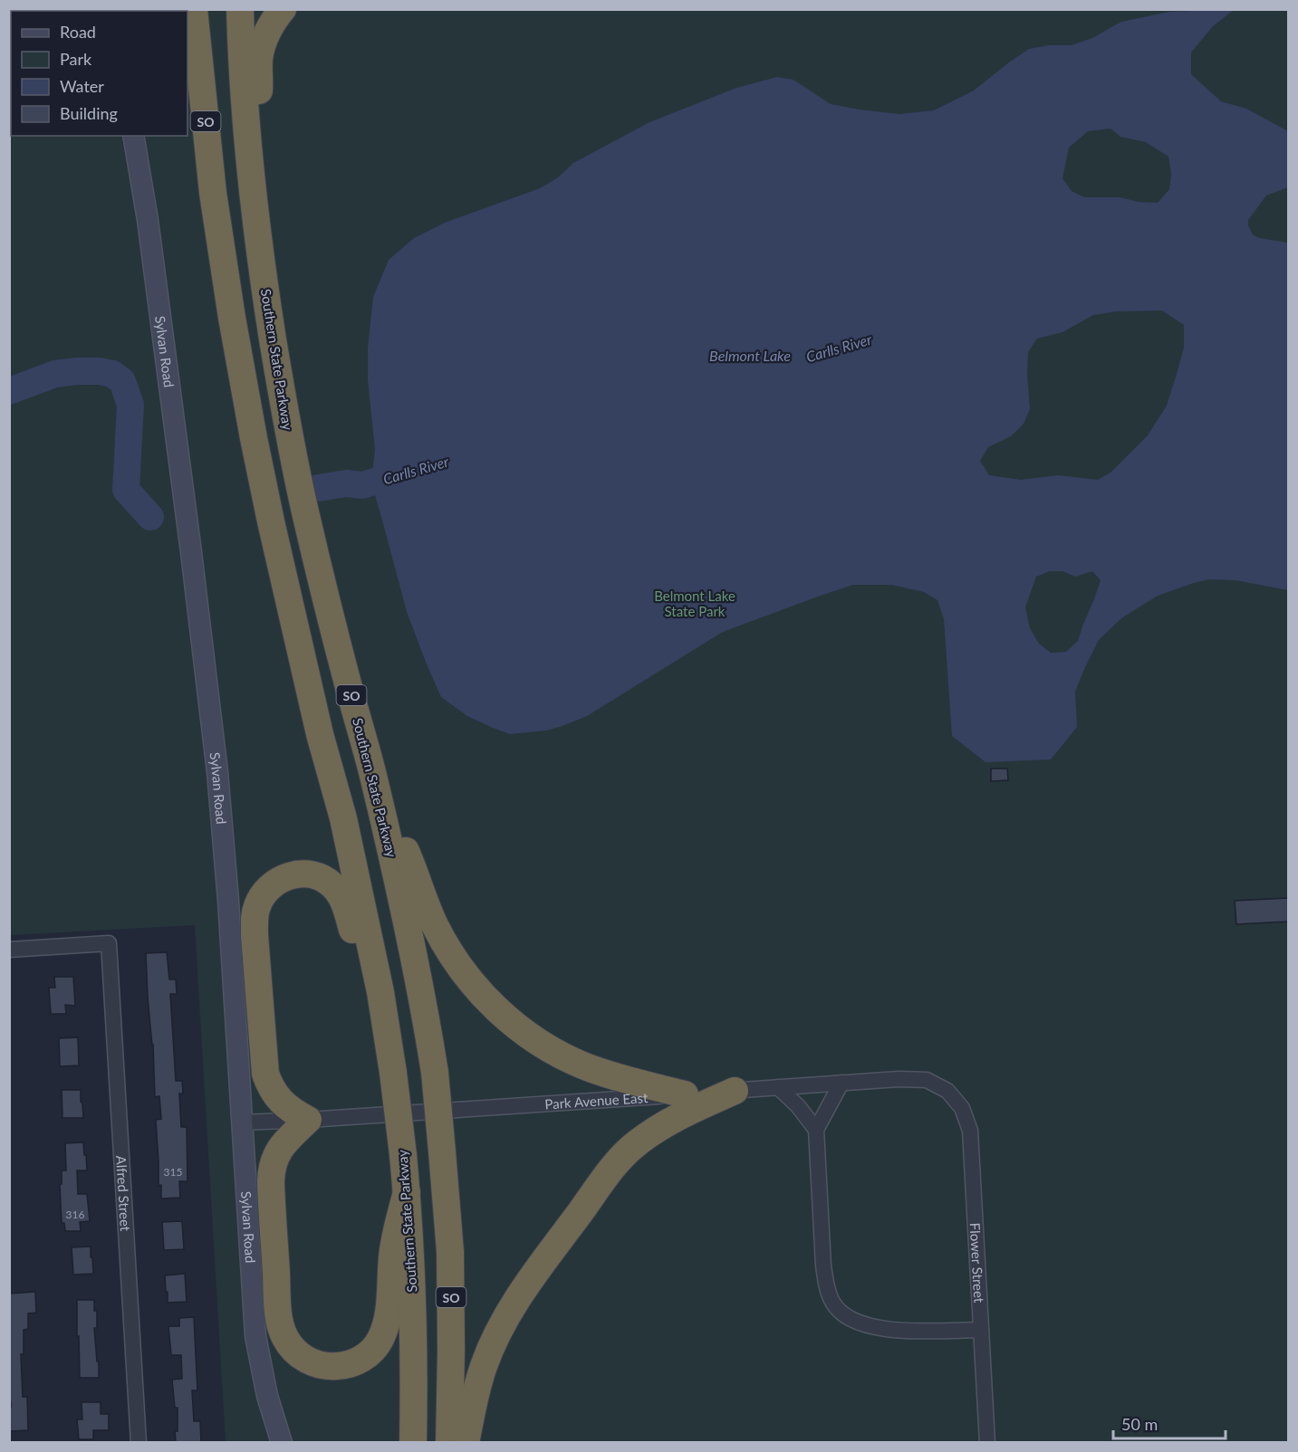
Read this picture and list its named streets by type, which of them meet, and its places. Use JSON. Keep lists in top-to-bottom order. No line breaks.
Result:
{"streets":{"highway":["SO","Southern State Parkway"],"street":["Sylvan Road","Park Avenue East","Alfred Street","Flower Street"]},"crossings":[["Sylvan Road","Park Avenue East"],["Park Avenue East","Flower Street"]],"water":["Carlls River","Belmont Lake"],"parks":["Belmont Lake State Park"],"house_numbers":["315","316"],"legend":["Road","Park","Water","Building"],"scale_bar":"50 m"}
